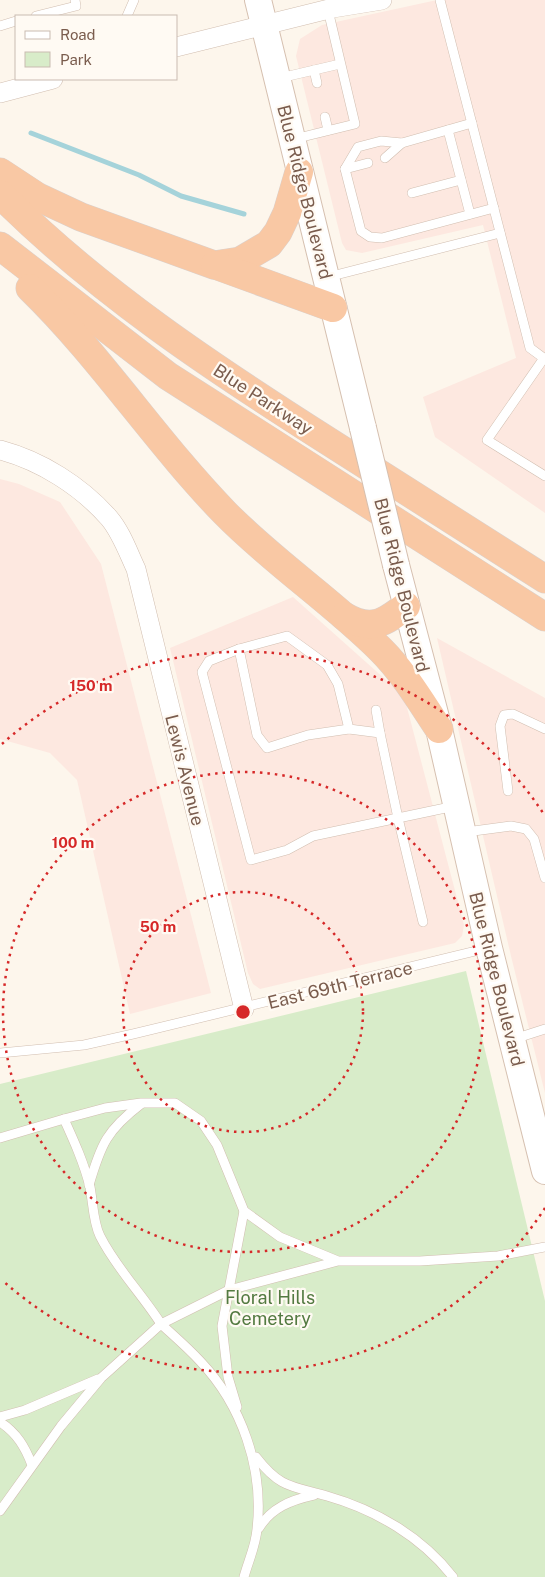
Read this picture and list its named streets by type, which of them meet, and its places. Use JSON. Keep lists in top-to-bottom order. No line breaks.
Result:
{"streets":{"highway":["Blue Parkway"],"main road":["Blue Ridge Boulevard"],"street":["Lewis Avenue"],"lane":["East 69th Terrace"]},"crossings":[["Blue Ridge Boulevard","East 69th Terrace"],["Lewis Avenue","East 69th Terrace"]],"parks":["Floral Hills Cemetery"],"legend":["Road","Park"],"rings":["150 m","100 m","50 m"]}
